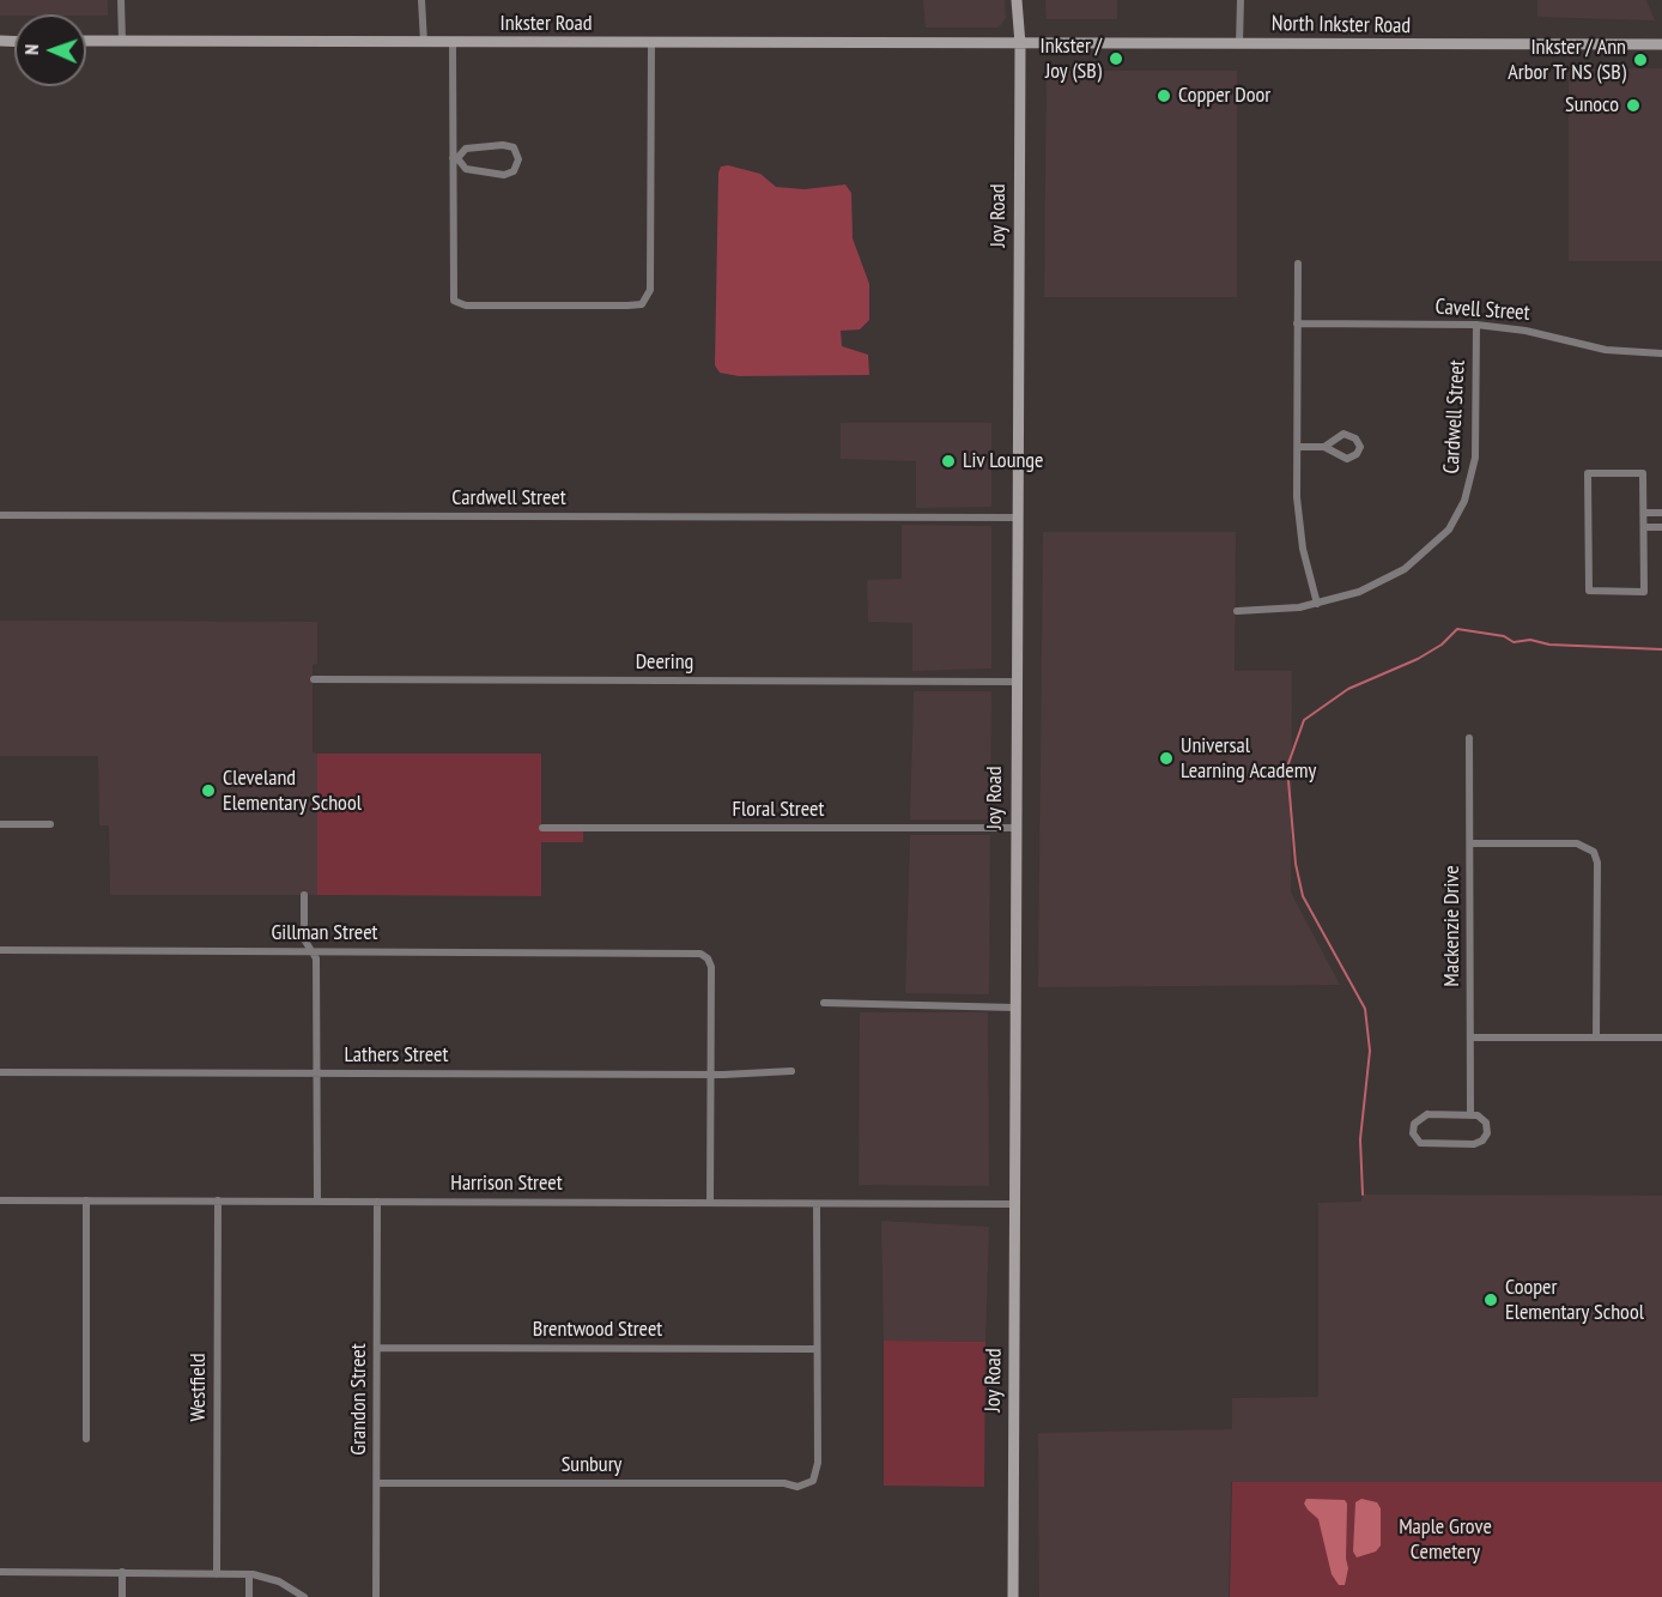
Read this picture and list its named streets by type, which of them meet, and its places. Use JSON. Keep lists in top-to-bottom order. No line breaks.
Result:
{"streets":{"main road":["Inkster Road","North Inkster Road","Joy Road"],"street":["Cavell Street","Cardwell Street","Deering","Floral Street","Mackenzie Drive","Gillman Street","Lathers Street","Harrison Street","Brentwood Street","Westfield","Grandon Street","Sunbury"]},"crossings":[["Inkster Road","North Inkster Road"],["Inkster Road","Joy Road"],["North Inkster Road","Joy Road"],["Joy Road","Cardwell Street"],["Joy Road","Deering"],["Joy Road","Floral Street"],["Joy Road","Harrison Street"],["Cavell Street","Cardwell Street"],["Gillman Street","Lathers Street"],["Harrison Street","Westfield"],["Harrison Street","Grandon Street"],["Brentwood Street","Grandon Street"],["Brentwood Street","Sunbury"],["Grandon Street","Sunbury"]],"parks":["Maple Grove Cemetery"],"places":["Inkster / Joy (SB)","Inkster / Ann Arbor Tr NS (SB)","Copper Door","Sunoco","Liv Lounge","Universal Learning Academy","Cleveland Elementary School","Cooper Elementary School"],"north":"left"}
